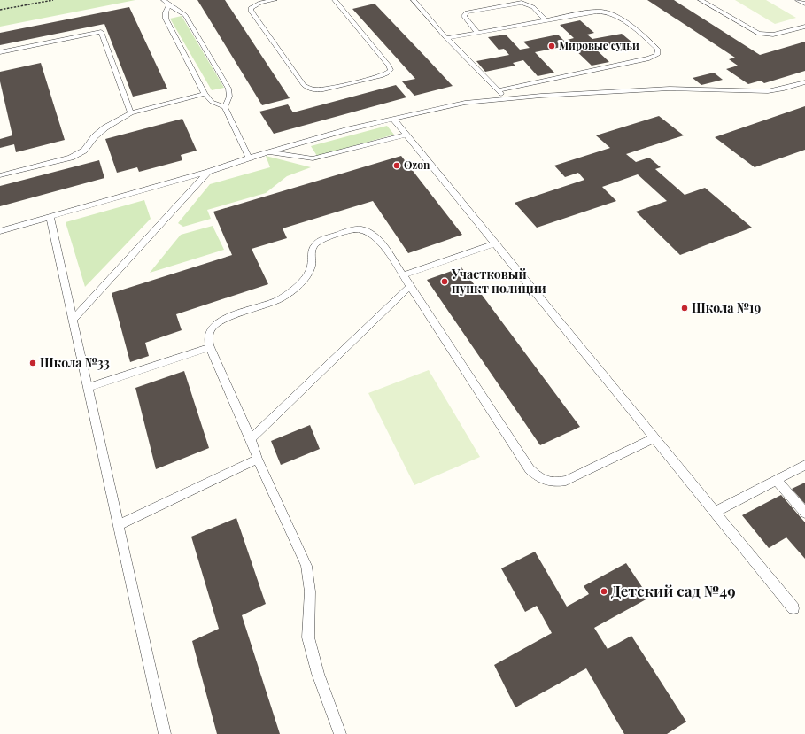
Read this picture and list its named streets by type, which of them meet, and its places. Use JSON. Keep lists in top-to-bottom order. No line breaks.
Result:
{"places":["Мировые судьи","Ozon","Участковый пункт полиции","Школа №19","Школа №33","Детский сад №49"]}
